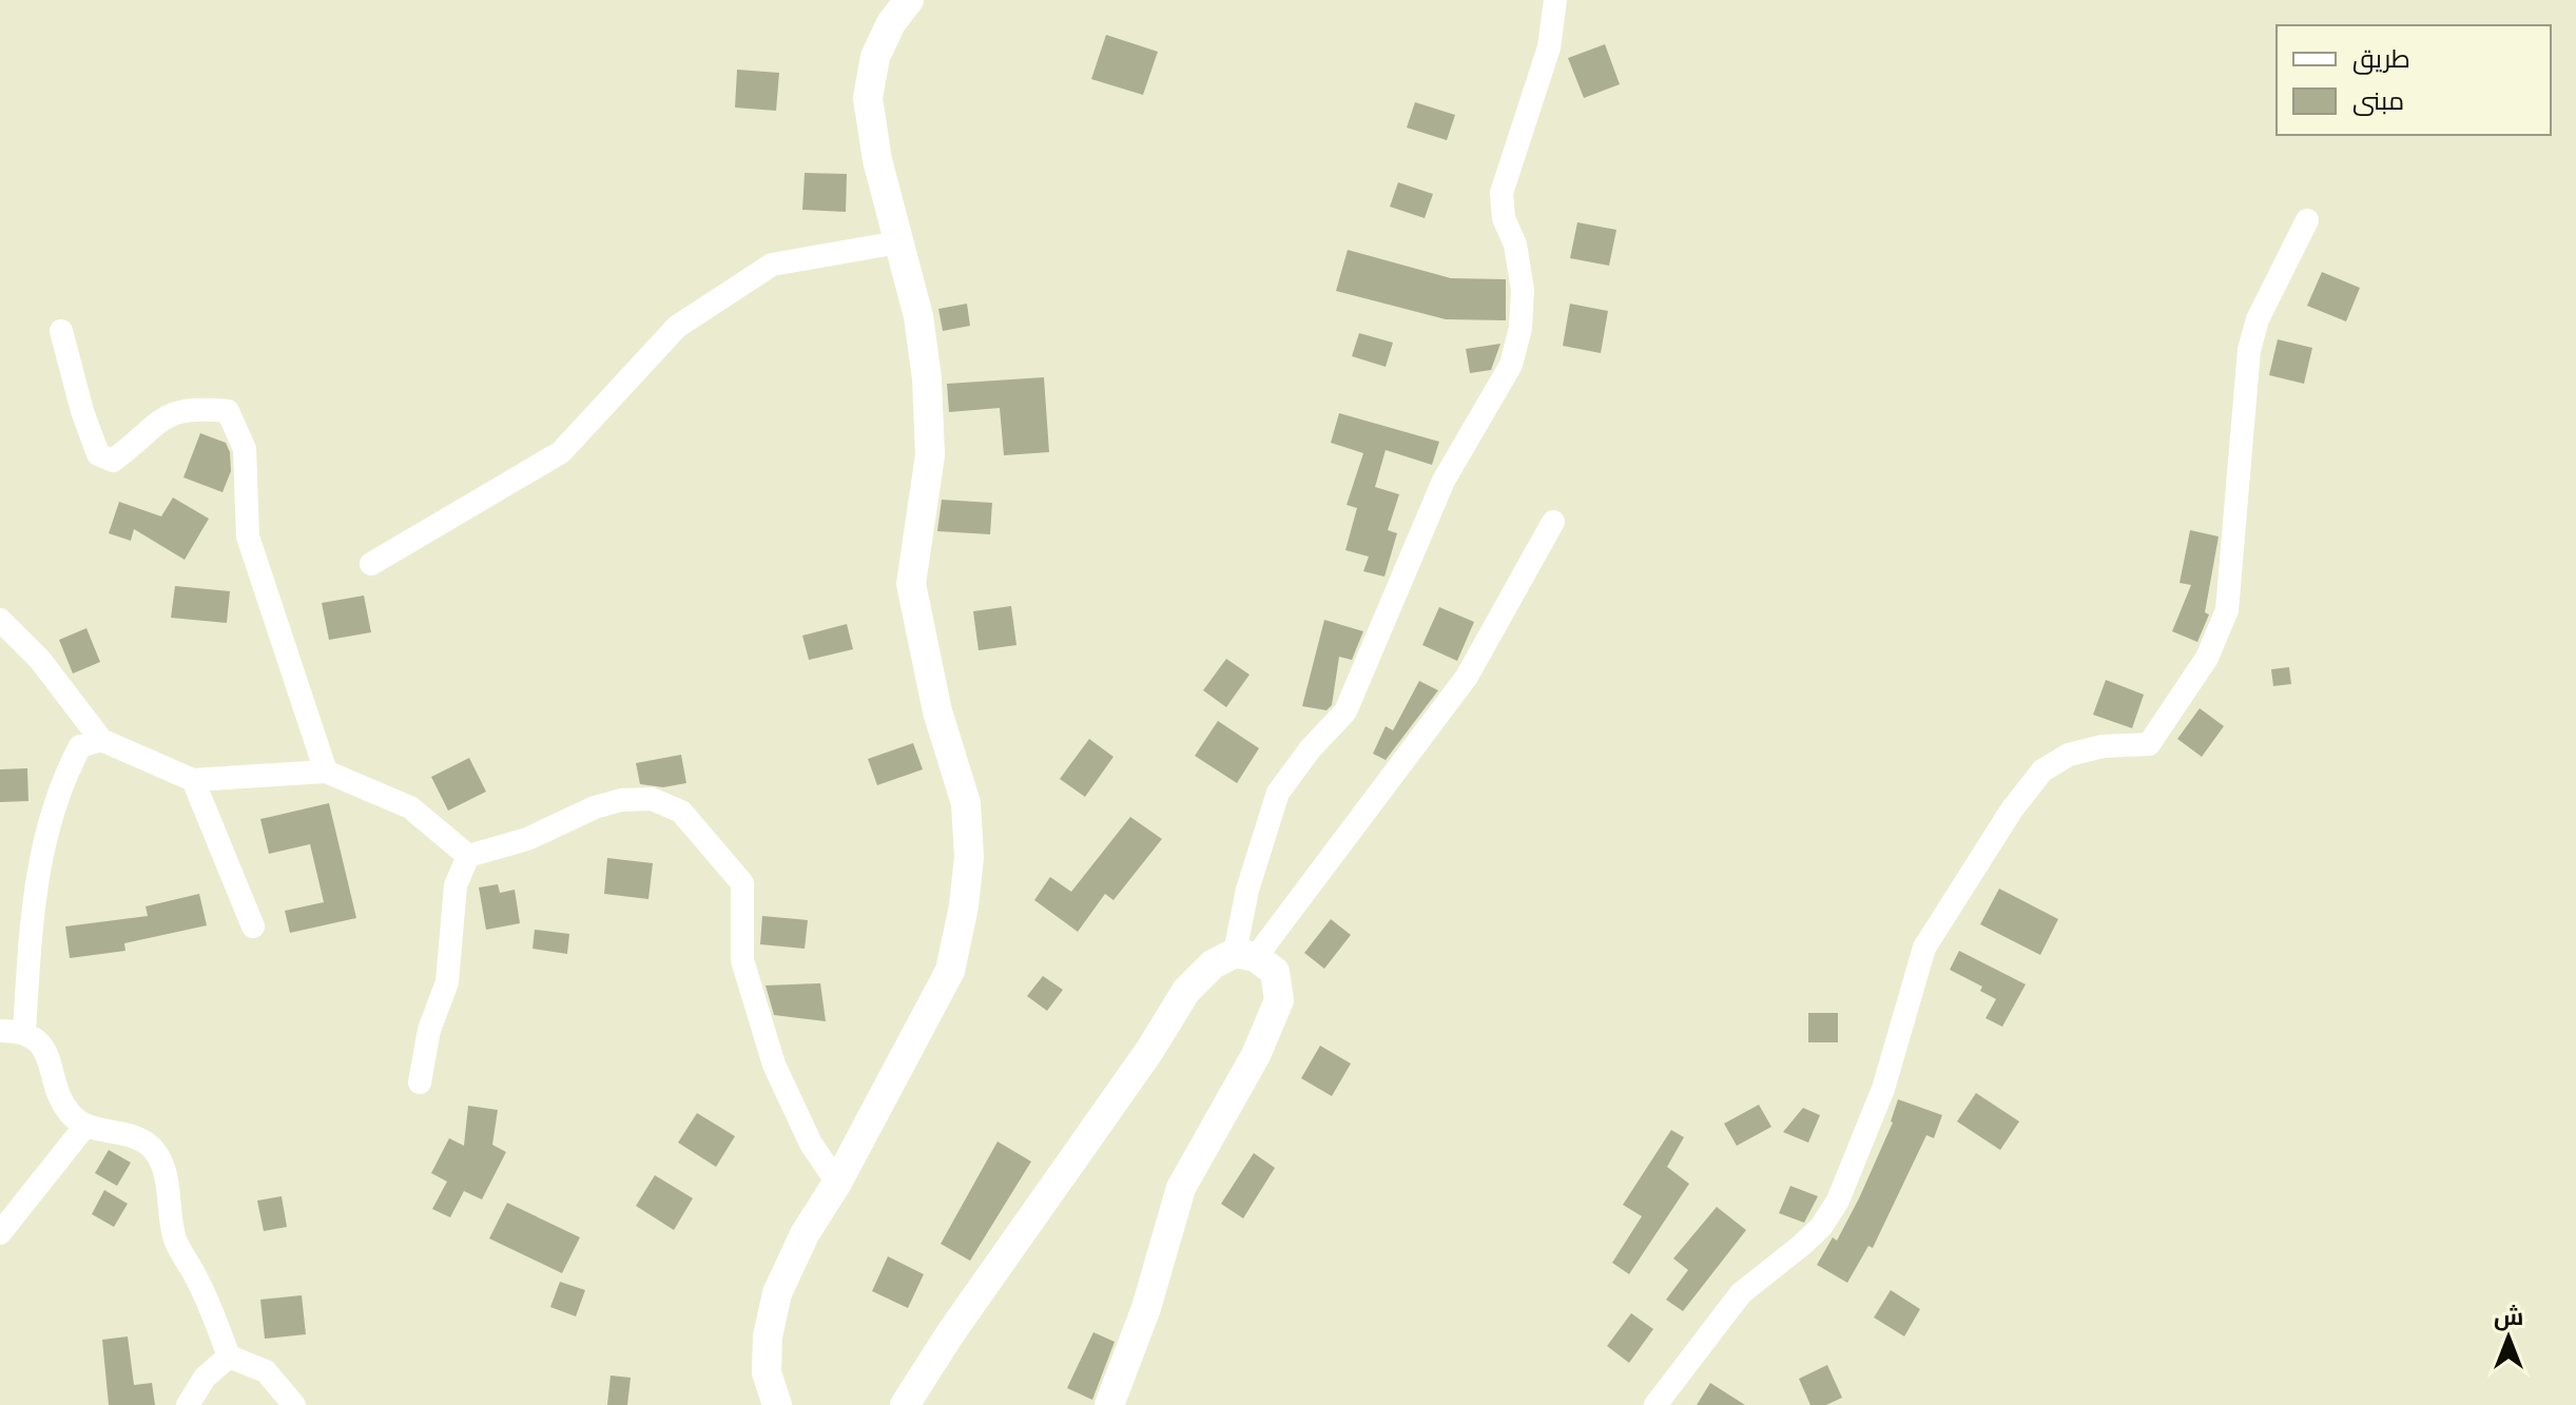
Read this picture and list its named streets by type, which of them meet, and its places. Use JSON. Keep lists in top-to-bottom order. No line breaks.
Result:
{"legend":["طريق","مبنى"],"north":"top"}
